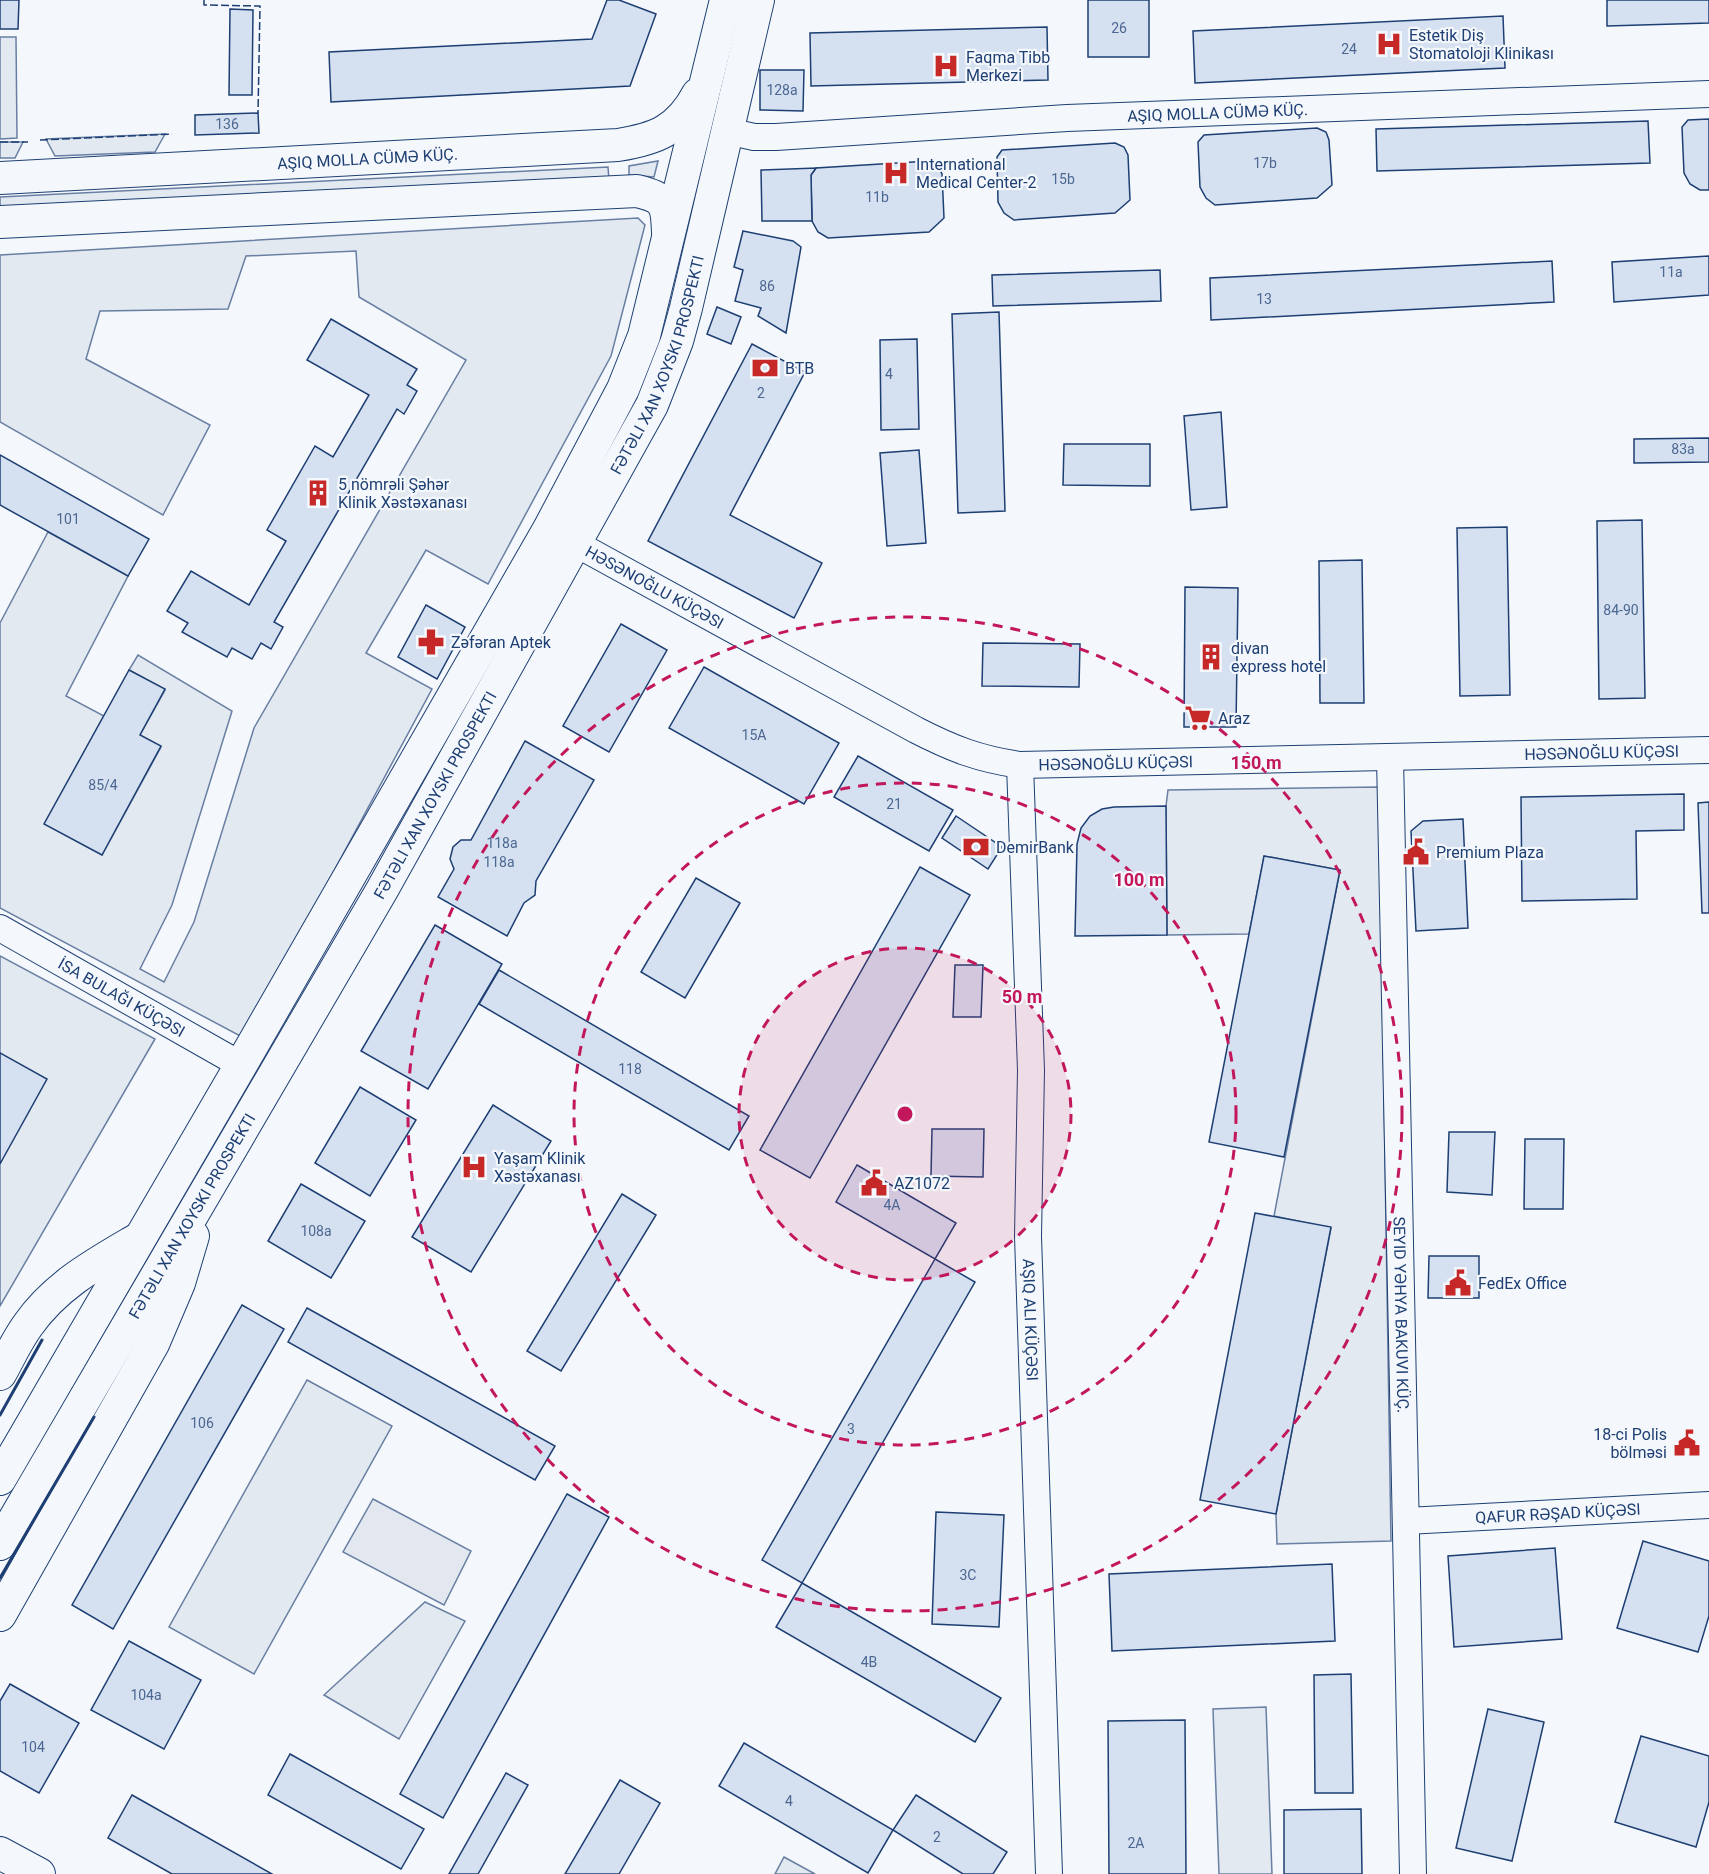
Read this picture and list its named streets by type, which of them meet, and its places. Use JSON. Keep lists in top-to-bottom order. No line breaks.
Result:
{"streets":{"main road":["FƏTƏLI XAN XOYSKI PROSPEKTI"],"street":["HƏSƏNOĞLU KÜÇƏSI","SEYID YƏHYA BAKUVI KÜÇ.","QAFUR RƏŞAD KÜÇƏSI"]},"crossings":[["FƏTƏLI XAN XOYSKI PROSPEKTI","HƏSƏNOĞLU KÜÇƏSI"],["HƏSƏNOĞLU KÜÇƏSI","SEYID YƏHYA BAKUVI KÜÇ."],["SEYID YƏHYA BAKUVI KÜÇ.","QAFUR RƏŞAD KÜÇƏSI"]],"places":{"hospital":["Estetik Diş Stomatoloji Klinikası","Faqma Tibb Merkezi","International Medical Center-2","Yaşam Klinik Xəstəxanası"],"bank":["BTB","DemirBank"],"building":["5 nömrəli Şəhər Klinik Xəstəxanası","divan express hotel"],"pharmacy":["Zəfəran Aptek"],"supermarket":["Araz"],"public building":["Premium Plaza","AZ1072","FedEx Office","18-ci Polis bölməsi"]},"house_numbers":["26","24","128a","136","17b","15b","11b","11а","86","13","4","2","83а","101","84-90","15A","85/4","21","118a","118а","118","4А","108а","106","3","3C","4В","104a","104","4","2","2A"],"rings":["150 m","100 m","50 m"]}
